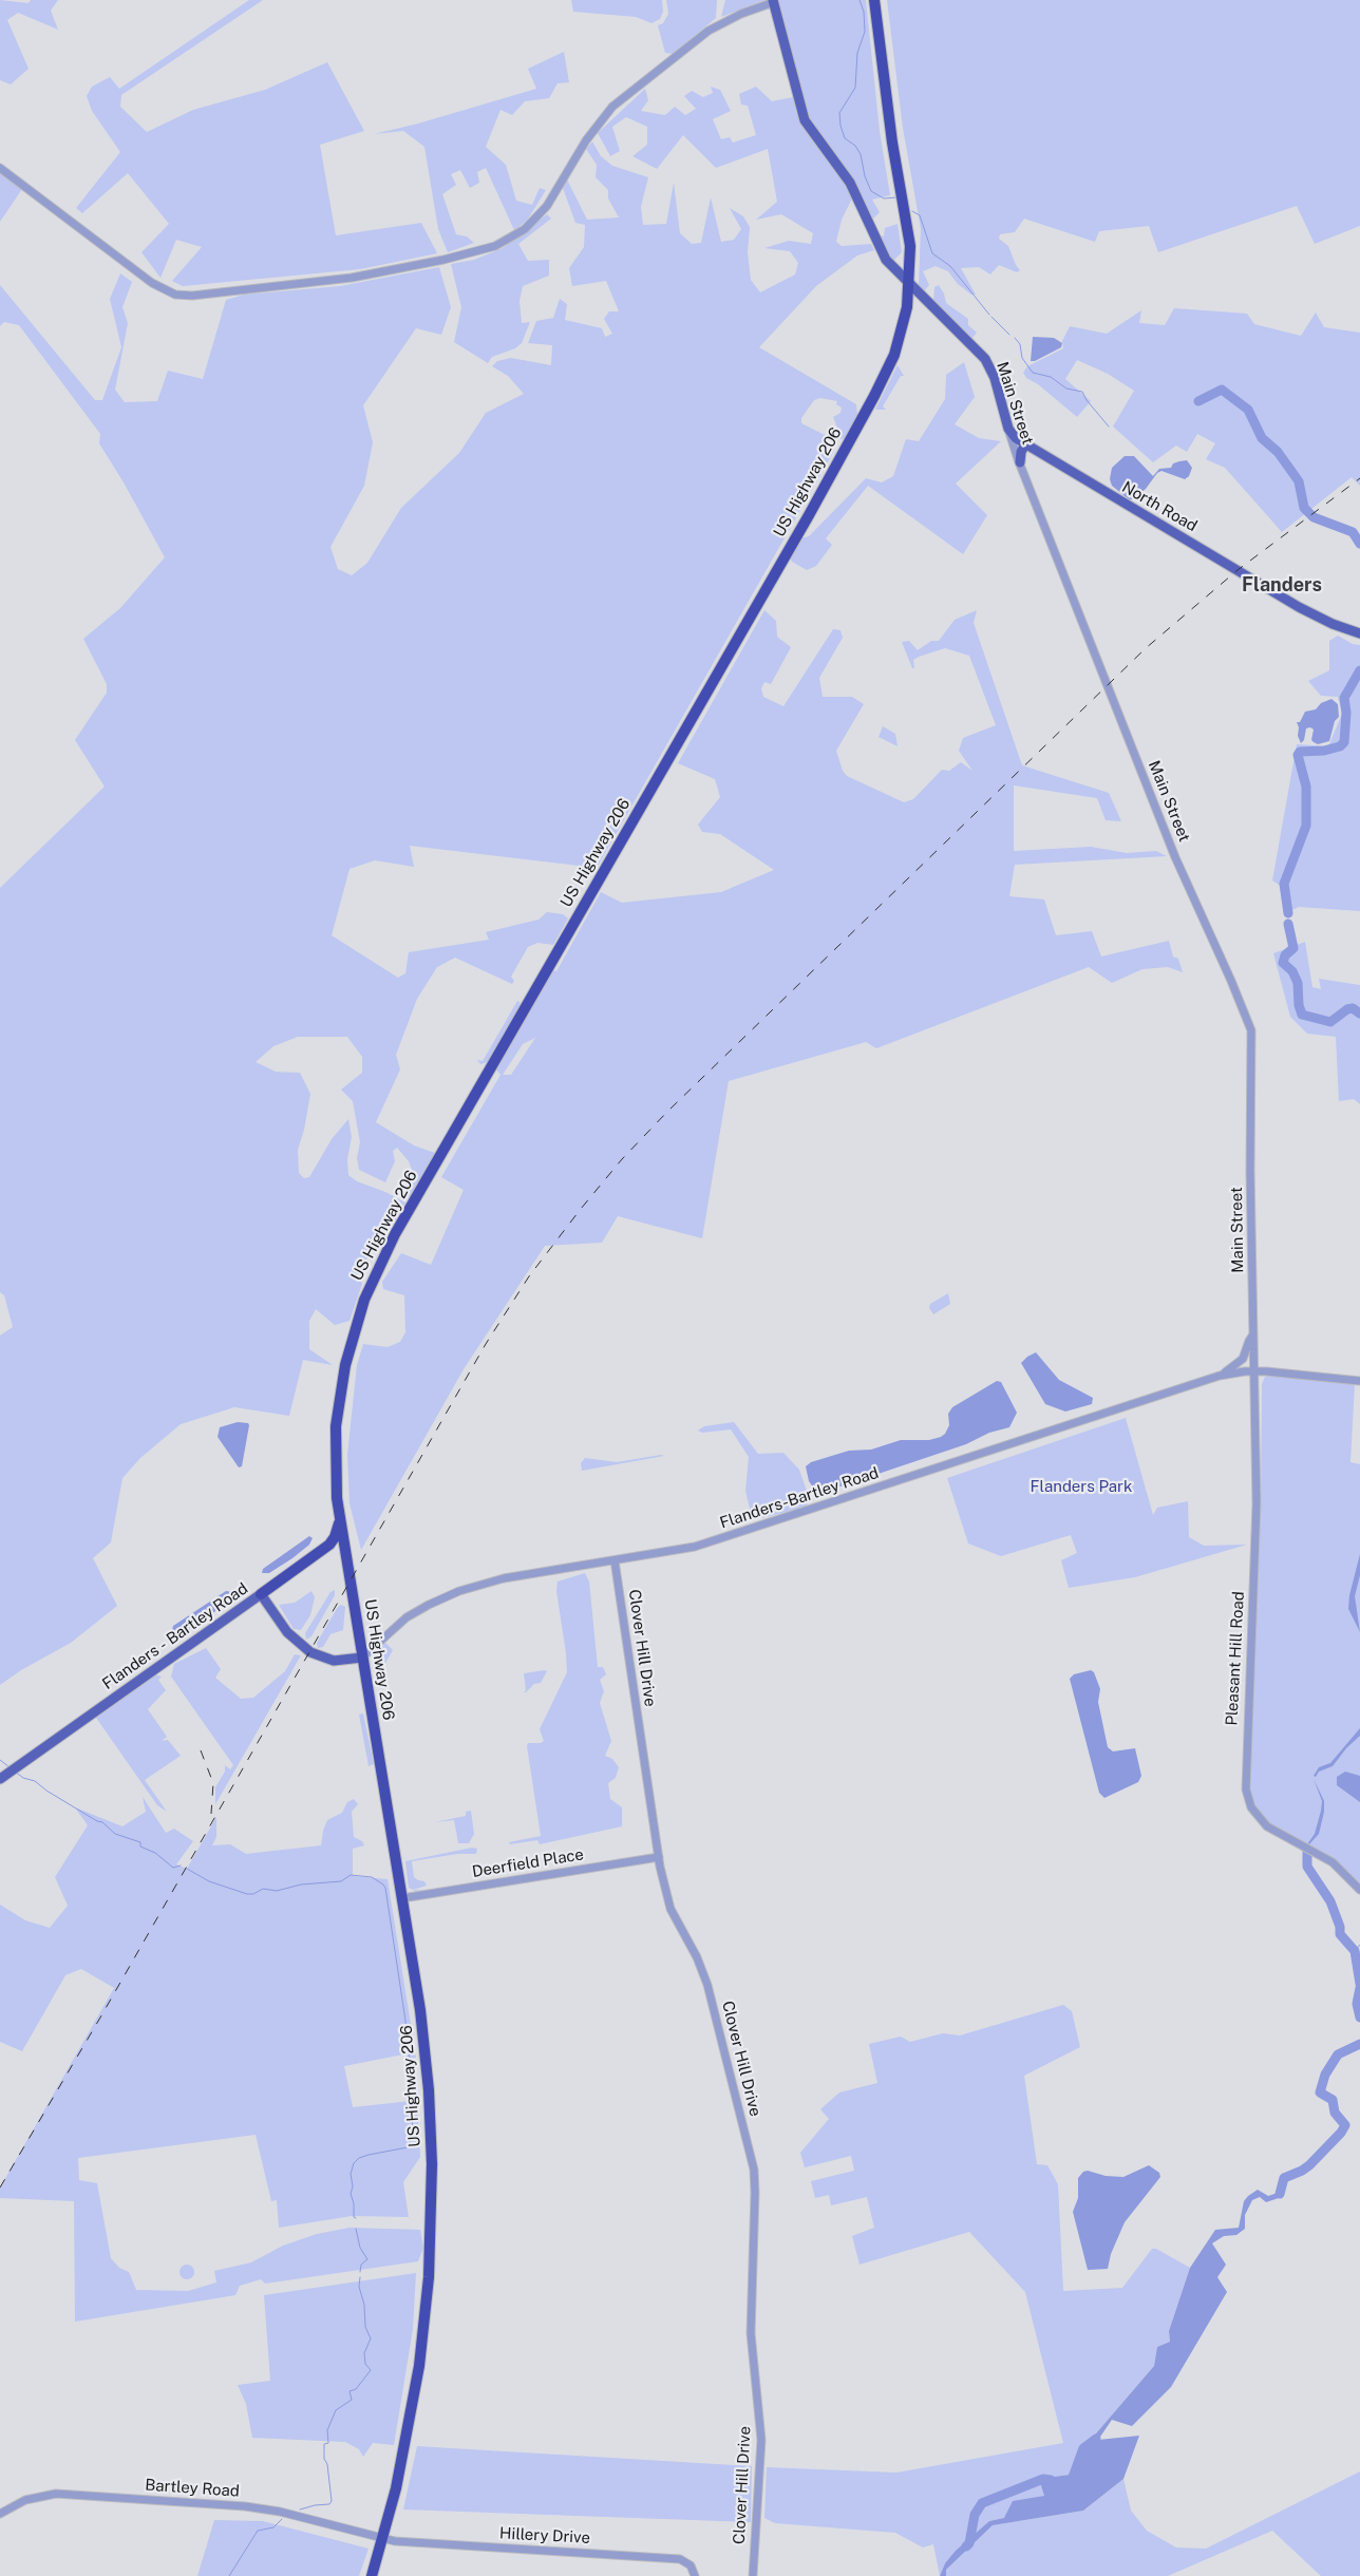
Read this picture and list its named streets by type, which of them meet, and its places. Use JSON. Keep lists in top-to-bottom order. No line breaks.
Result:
{"streets":{"highway":["US Highway 206"],"main road":["Main Street","North Road","Flanders - Bartley Road"],"street":["Flanders-Bartley Road","Clover Hill Drive","Pleasant Hill Road","Deerfield Place","Bartley Road","Hillery Drive"]},"crossings":[["Main Street","US Highway 206"],["Main Street","North Road"],["Main Street","Flanders-Bartley Road"],["Main Street","Pleasant Hill Road"],["US Highway 206","Flanders-Bartley Road"],["US Highway 206","Flanders - Bartley Road"],["US Highway 206","Deerfield Place"],["US Highway 206","Bartley Road"],["US Highway 206","Hillery Drive"],["Flanders-Bartley Road","Flanders - Bartley Road"],["Flanders-Bartley Road","Clover Hill Drive"],["Flanders-Bartley Road","Pleasant Hill Road"],["Clover Hill Drive","Deerfield Place"],["Bartley Road","Hillery Drive"]],"districts":["Flanders"],"parks":["Flanders Park"]}
